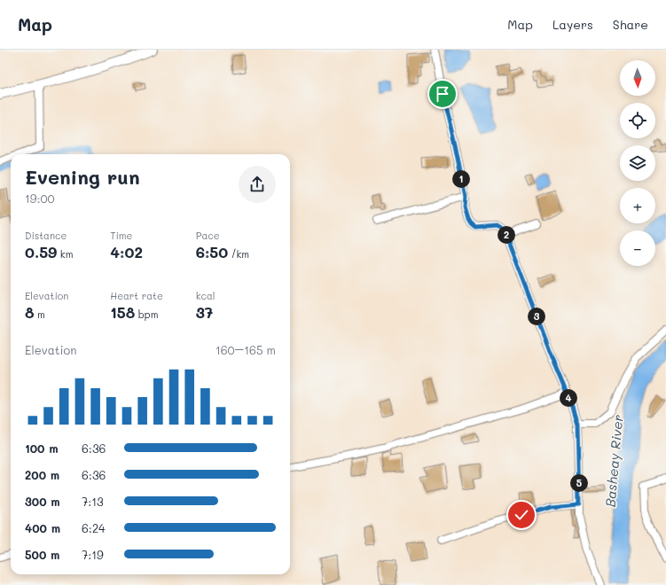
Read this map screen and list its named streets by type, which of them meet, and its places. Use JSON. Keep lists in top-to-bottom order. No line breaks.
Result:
{"water":["Basheay River"],"north":"bottom","page":{"header":"Map","nav":["Map","Layers","Share"],"map_buttons":["+","−"],"heading":["Evening run","19:00"],"pins":["1","2","3","4","5"],"stats":[["Distance","0.59 km"],["Time","4:02"],["Pace","6:50 /km"],["Elevation","8 m"],["Heart rate","158 bpm"],["kcal","37"]],"chart":["Elevation","160–165 m"],"list":[{"name":"100 m","note":"6:36"},{"name":"200 m","note":"6:36"},{"name":"300 m","note":"7:13"},{"name":"400 m","note":"6:24"},{"name":"500 m","note":"7:19"}]}}
